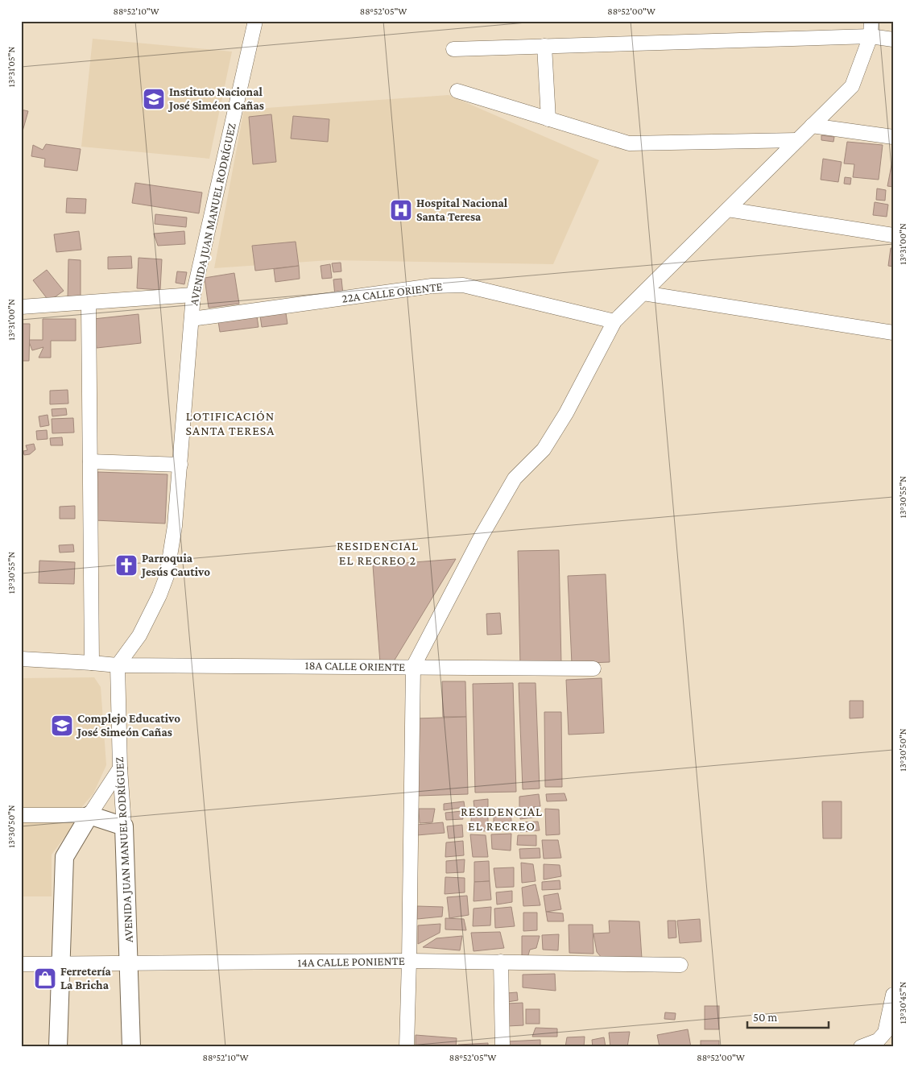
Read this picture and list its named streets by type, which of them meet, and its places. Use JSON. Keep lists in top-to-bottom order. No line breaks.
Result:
{"streets":{"main road":["AVENIDA JUAN MANUEL RODRÍGUEZ"],"street":["22A CALLE ORIENTE","18A CALLE ORIENTE","14A CALLE PONIENTE"]},"crossings":[["AVENIDA JUAN MANUEL RODRÍGUEZ","22A CALLE ORIENTE"],["AVENIDA JUAN MANUEL RODRÍGUEZ","18A CALLE ORIENTE"],["AVENIDA JUAN MANUEL RODRÍGUEZ","14A CALLE PONIENTE"]],"districts":["LOTIFICACIÓN SANTA TERESA","RESIDENCIAL EL RECREO 2","RESIDENCIAL EL RECREO"],"places":{"school or university":["Instituto Nacional José Siméon Cañas","Complejo Educativo José Simeón Cañas"],"hospital":["Hospital Nacional Santa Teresa"],"church":["Parroquia Jesús Cautivo"],"shop":["Ferretería La Bricha"]},"scale_bar":"50 m","coordinates":["88°52'10\"W","88°52'05\"W","88°52'00\"W","13°31'05\"N","13°31'00\"N","13°30'55\"N","13°30'50\"N","13°30'45\"N"]}
